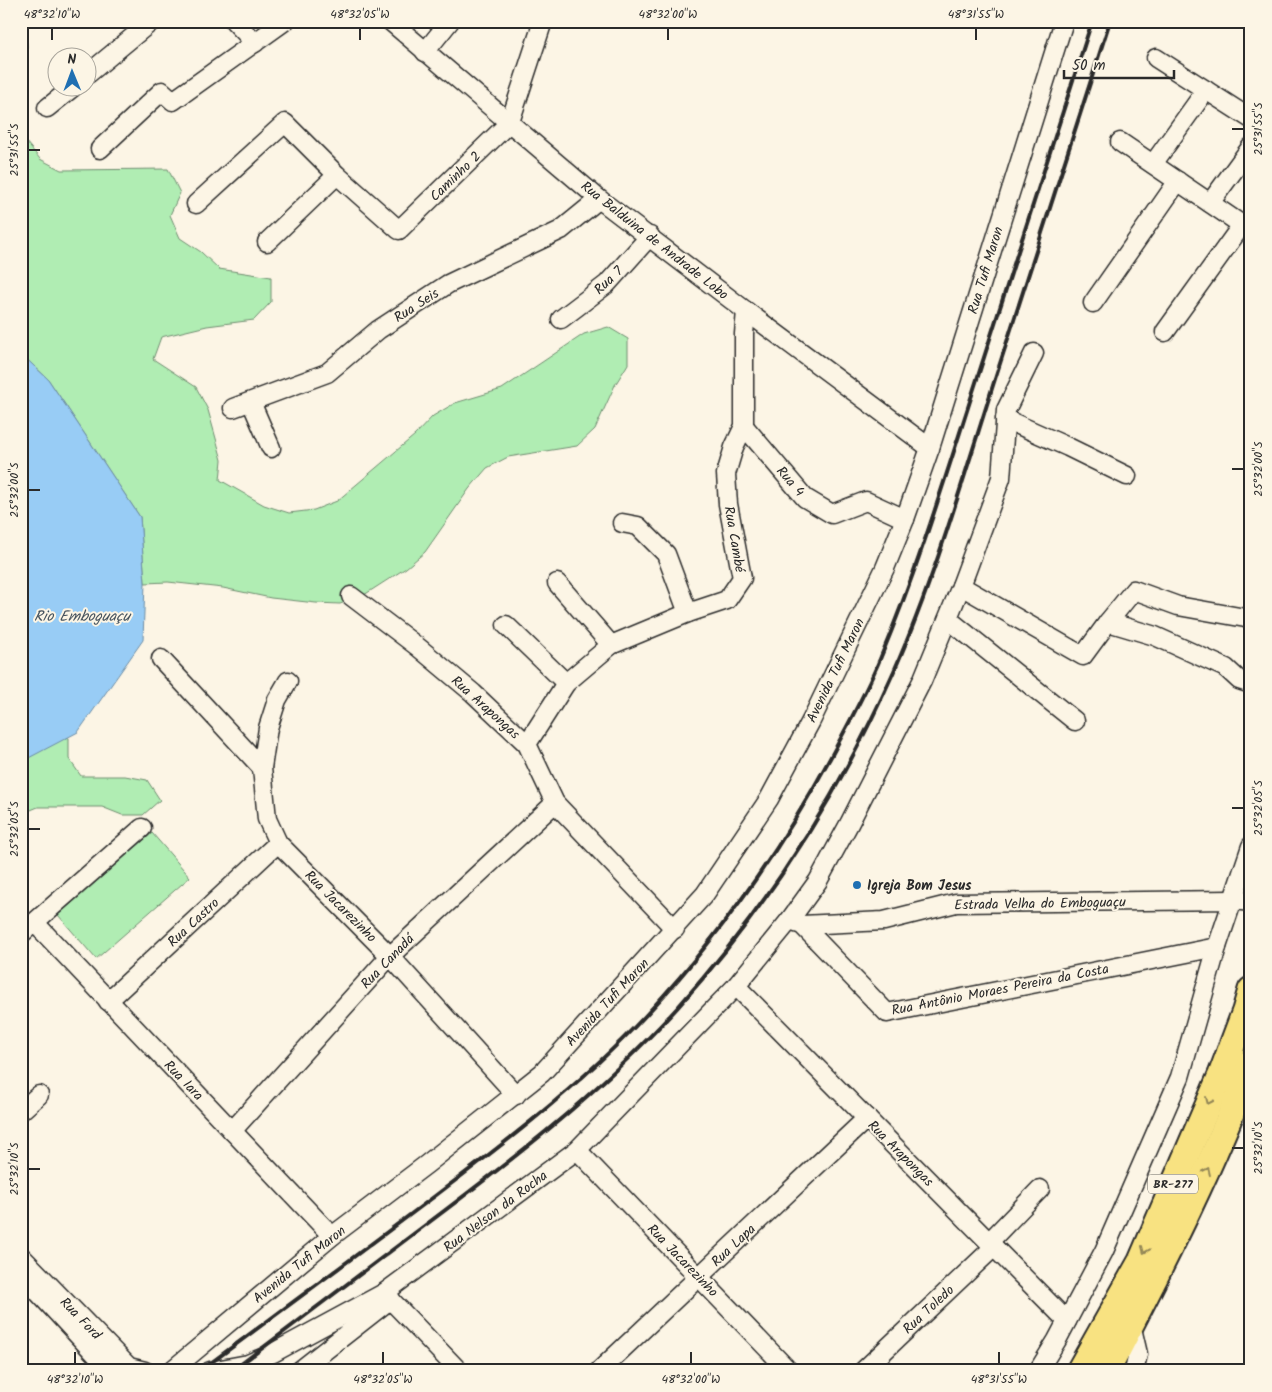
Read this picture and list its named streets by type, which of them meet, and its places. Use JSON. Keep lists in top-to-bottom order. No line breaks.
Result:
{"streets":{"highway":["BR-277"],"street":["Caminho 2","Rua Balduina de Andrade Lobo","Rua Tufi Maron","Rua 7","Rua Seis","Rua 4","Rua Cambé","Avenida Tufi Maron","Rua Arapongas","Estrada Velha do Emboguaçu","Rua Jacarezinho","Rua Castro","Rua Canadá","Rua Antônio Moraes Pereira da Costa","Rua Iara","Rua Nelson da Rocha","Rua Lapa","Rua Toledo","Rua Ford"]},"crossings":[["Caminho 2","Rua Balduina de Andrade Lobo"],["Rua Balduina de Andrade Lobo","Rua Tufi Maron"],["Rua Balduina de Andrade Lobo","Rua 7"],["Rua Balduina de Andrade Lobo","Rua Seis"],["Rua Balduina de Andrade Lobo","Rua Cambé"],["Rua Tufi Maron","Rua 4"],["Rua Tufi Maron","Avenida Tufi Maron"],["Rua 4","Rua Cambé"],["Rua 4","Avenida Tufi Maron"],["Rua Cambé","Rua Arapongas"],["Avenida Tufi Maron","Rua Arapongas"],["Avenida Tufi Maron","Rua Jacarezinho"],["Avenida Tufi Maron","Rua Iara"],["Rua Arapongas","Rua Canadá"],["Rua Arapongas","Rua Nelson da Rocha"],["Rua Arapongas","Rua Lapa"],["Rua Arapongas","Rua Toledo"],["Estrada Velha do Emboguaçu","Rua Antônio Moraes Pereira da Costa"],["Estrada Velha do Emboguaçu","Rua Nelson da Rocha"],["Rua Jacarezinho","Rua Castro"],["Rua Jacarezinho","Rua Canadá"],["Rua Jacarezinho","Rua Nelson da Rocha"],["Rua Jacarezinho","Rua Lapa"],["Rua Castro","Rua Iara"],["Rua Canadá","Rua Iara"],["Rua Antônio Moraes Pereira da Costa","Rua Nelson da Rocha"]],"water":["Rio Emboguaçu"],"places":["Igreja Bom Jesus"],"scale_bar":"50 m","north":"top","coordinates":["48°32'10\"W","48°32'05\"W","48°32'00\"W","48°31'55\"W","25°31'55\"S","25°32'00\"S","25°32'05\"S","25°32'10\"S"]}
